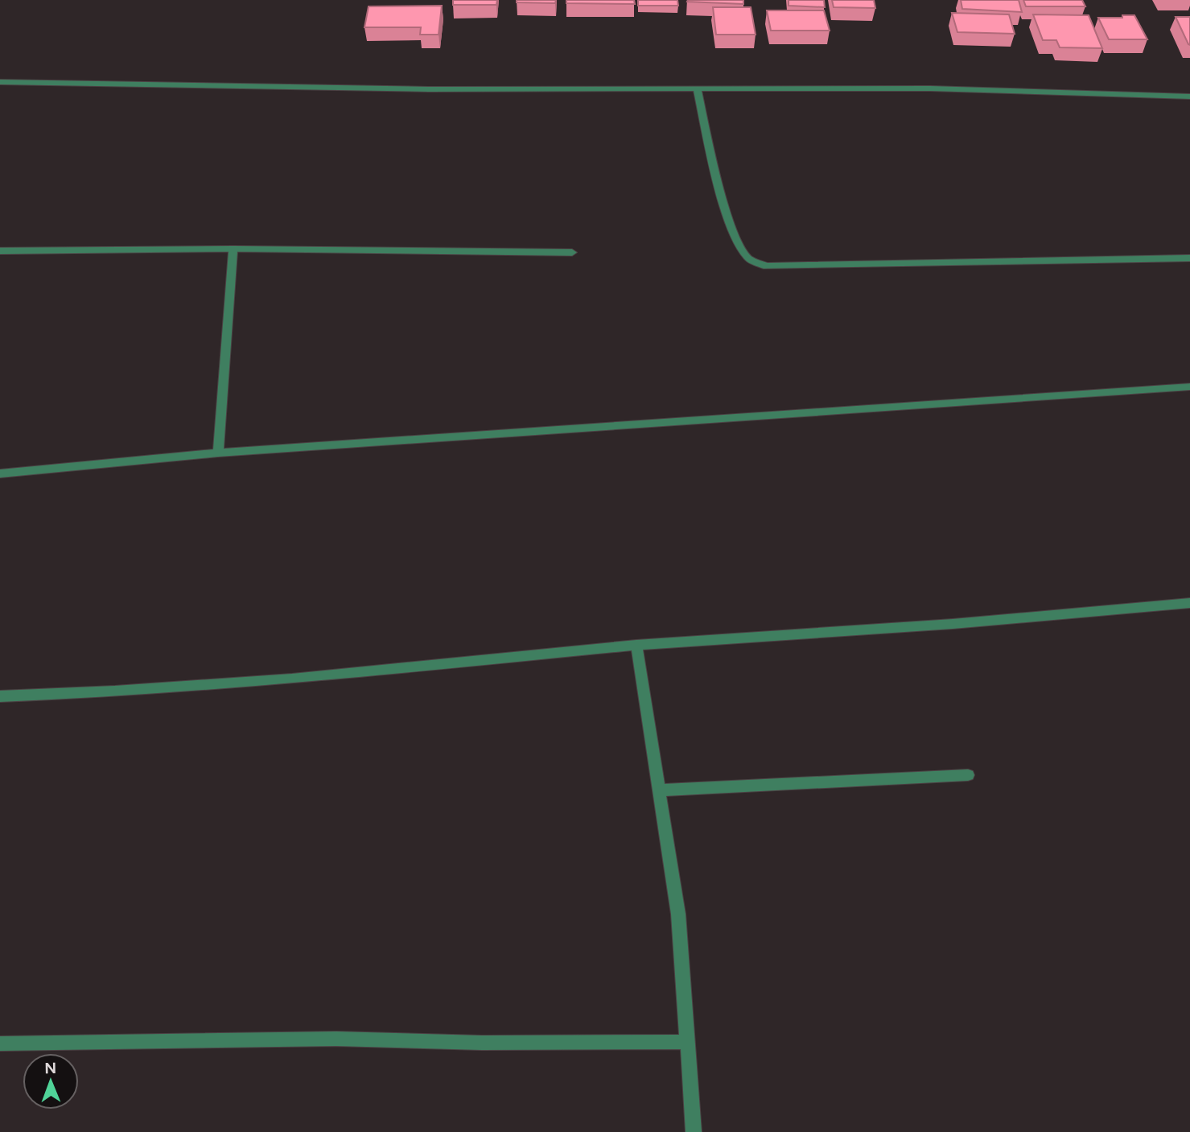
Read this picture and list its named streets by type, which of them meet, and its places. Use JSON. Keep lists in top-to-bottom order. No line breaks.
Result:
{"north":"top"}
